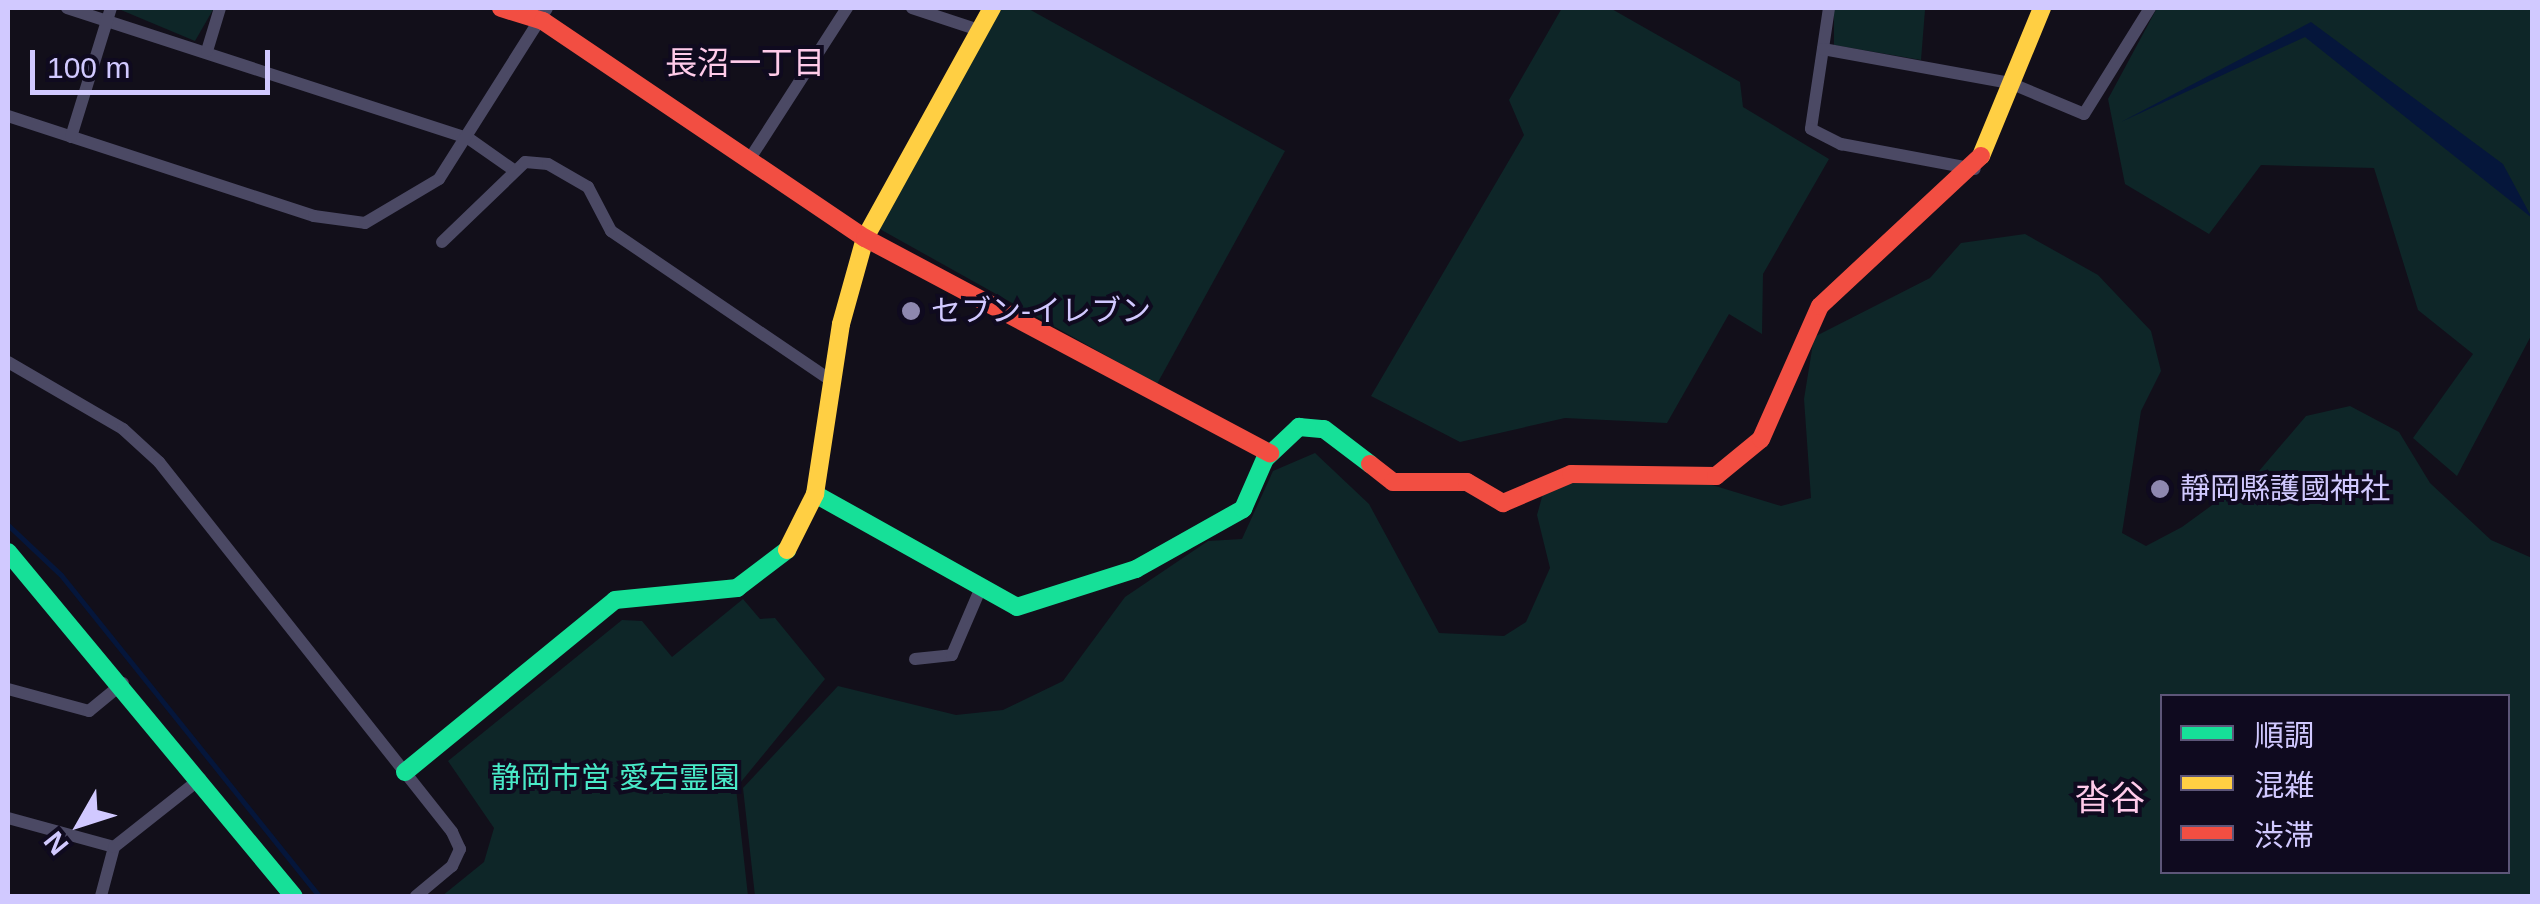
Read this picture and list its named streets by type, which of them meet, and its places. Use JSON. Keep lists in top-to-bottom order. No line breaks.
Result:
{"districts":["長沼一丁目","沓谷"],"parks":["静岡市営 愛宕霊園"],"places":["セブン-イレブン","靜岡縣護國神社"],"legend":["順調","混雑","渋滞"],"scale_bar":"100 m","north":"bottom left"}
